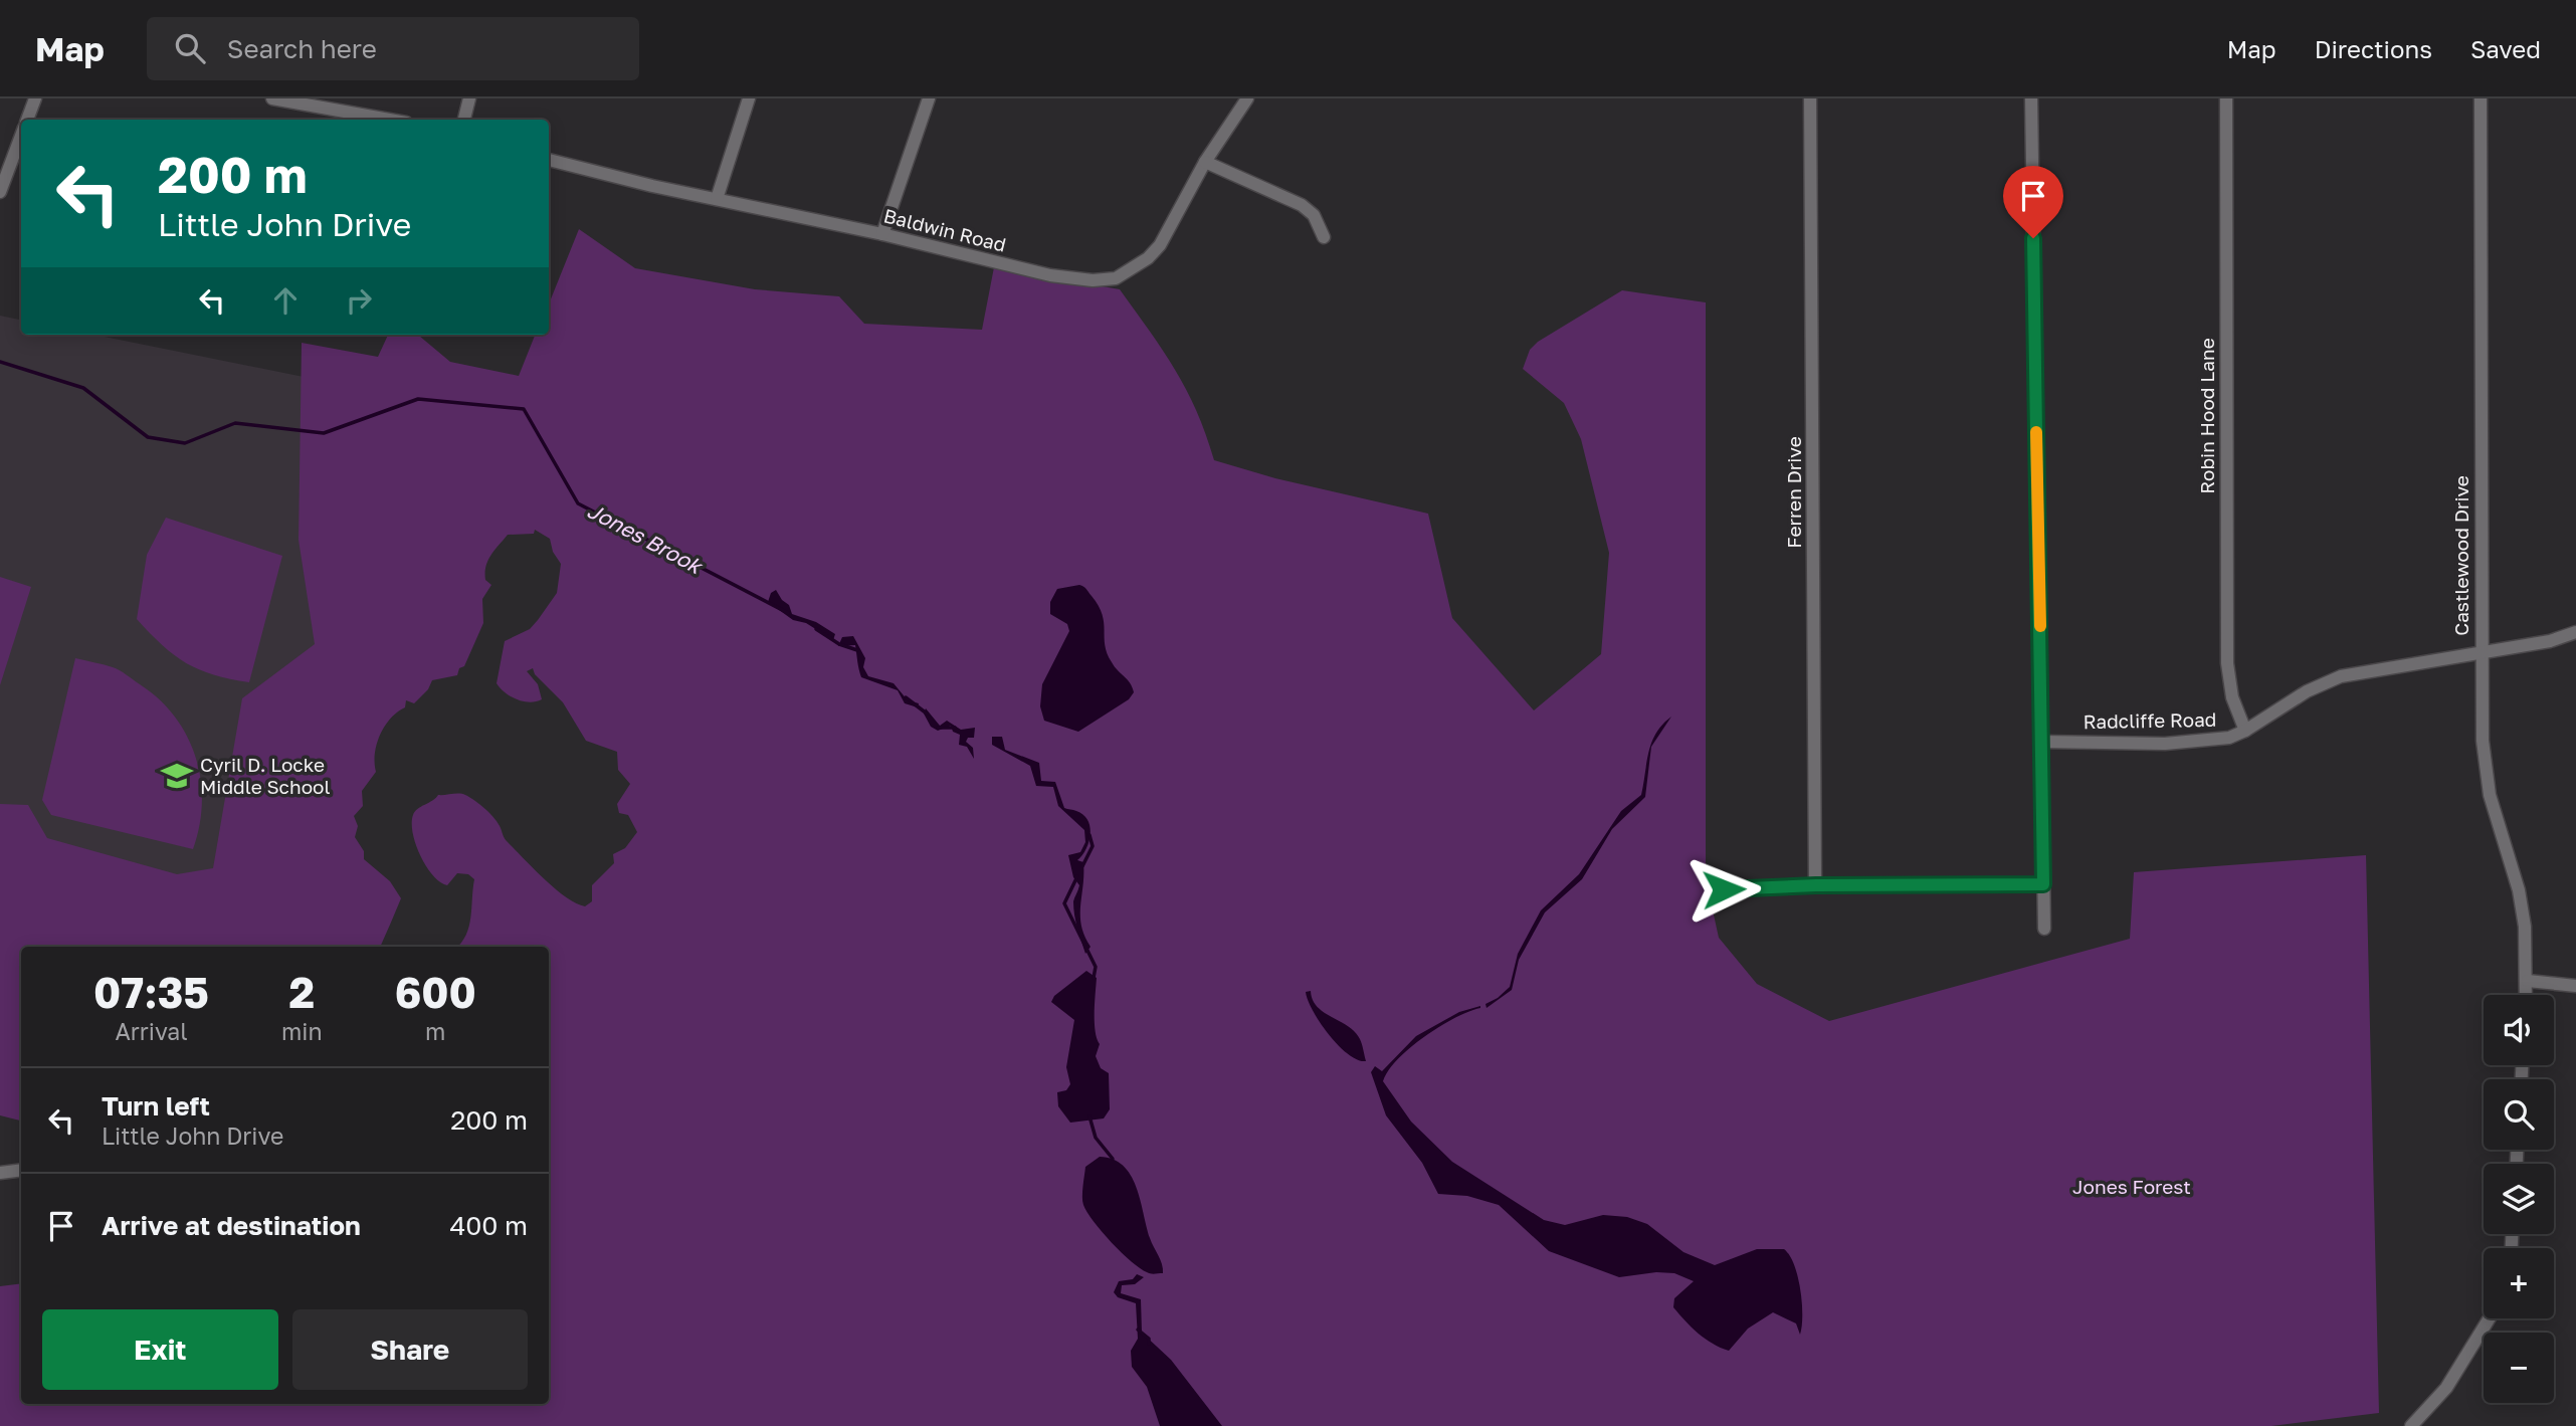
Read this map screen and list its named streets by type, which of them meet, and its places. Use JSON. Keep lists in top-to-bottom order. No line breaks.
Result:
{"streets":{"street":["Baldwin Road","Robin Hood Lane","Ferren Drive","Castlewood Drive","Radcliffe Road"]},"crossings":[["Robin Hood Lane","Radcliffe Road"],["Castlewood Drive","Radcliffe Road"]],"water":["Jones Brook"],"parks":["Jones Forest"],"places":{"school or university":["Cyril D. Locke Middle School"]},"page":{"header":"Map","search":"Search here","nav":["Map","Directions","Saved"],"turn":["200 m","Little John Drive"],"eta":["07:35","Arrival","2","min","600","m"],"map_buttons":["+","−"],"list":[{"name":"Turn left","note":"Little John Drive","value":"200 m"},{"name":"Arrive at destination","value":"400 m"}],"buttons":["Exit","Share"]}}
